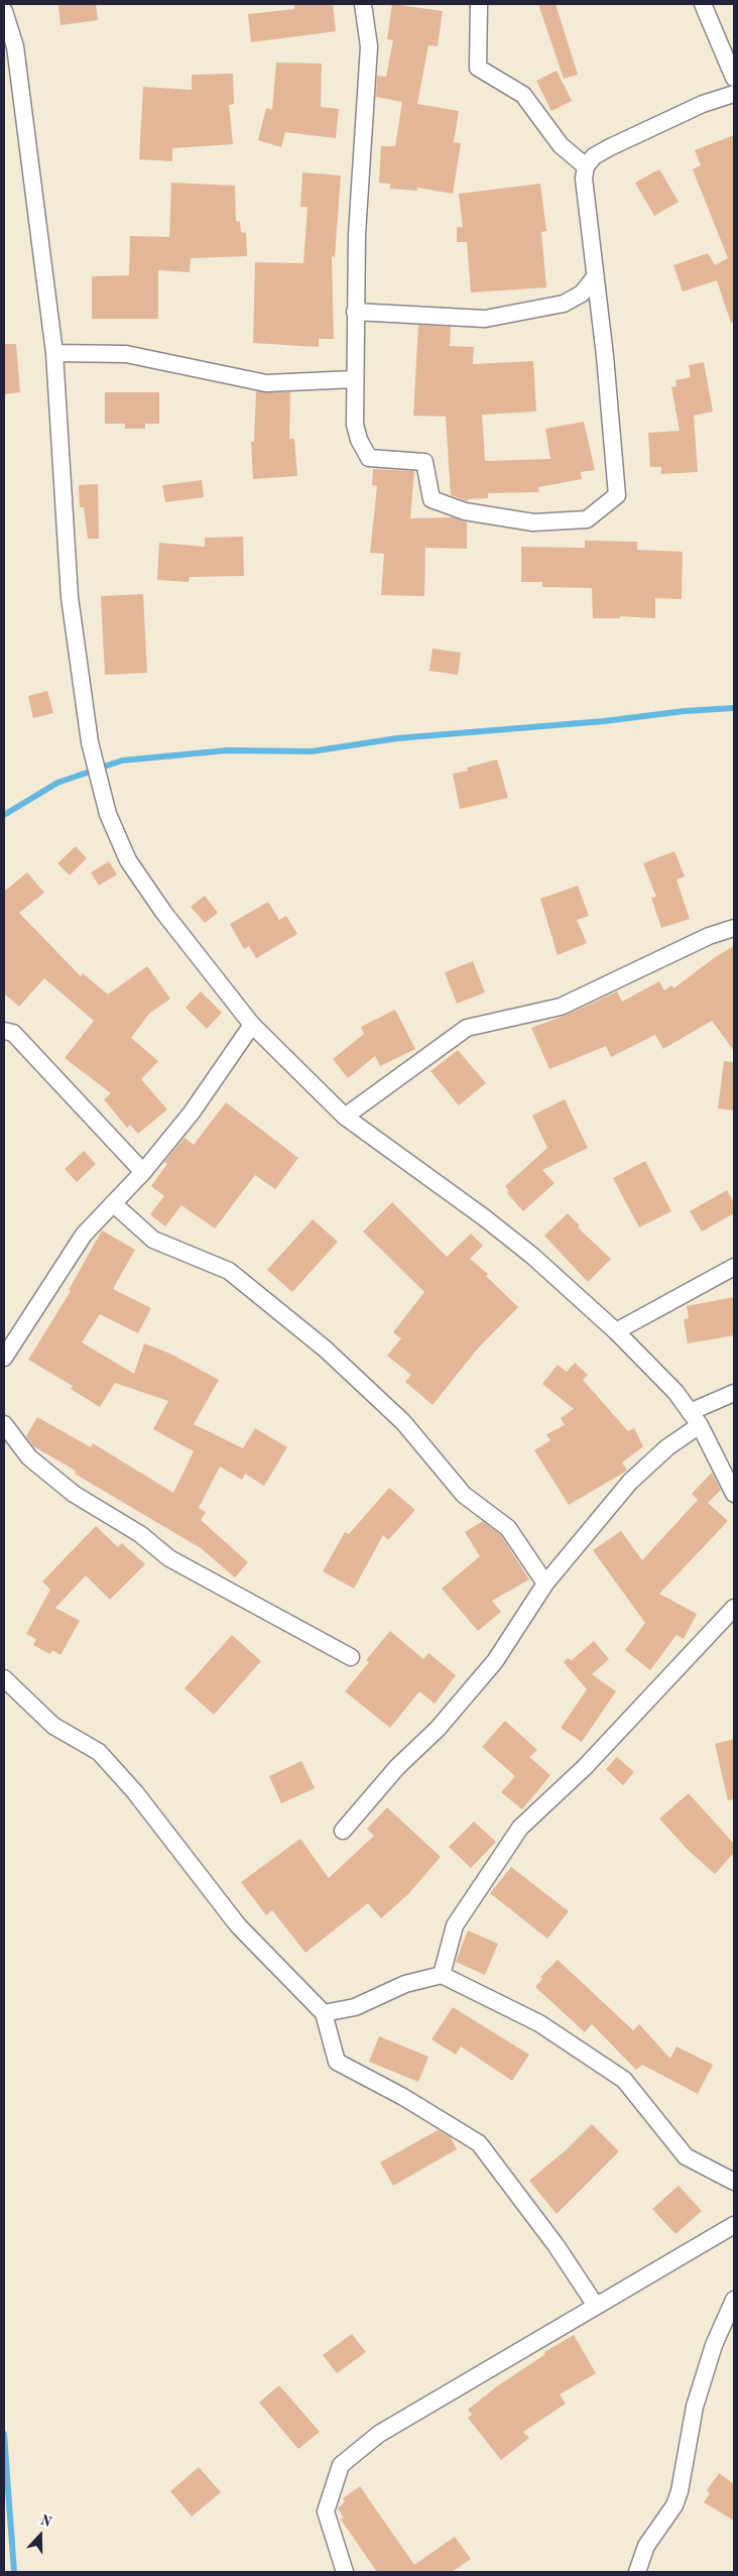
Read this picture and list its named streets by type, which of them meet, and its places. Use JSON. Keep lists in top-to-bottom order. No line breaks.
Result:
{"north":"top"}
